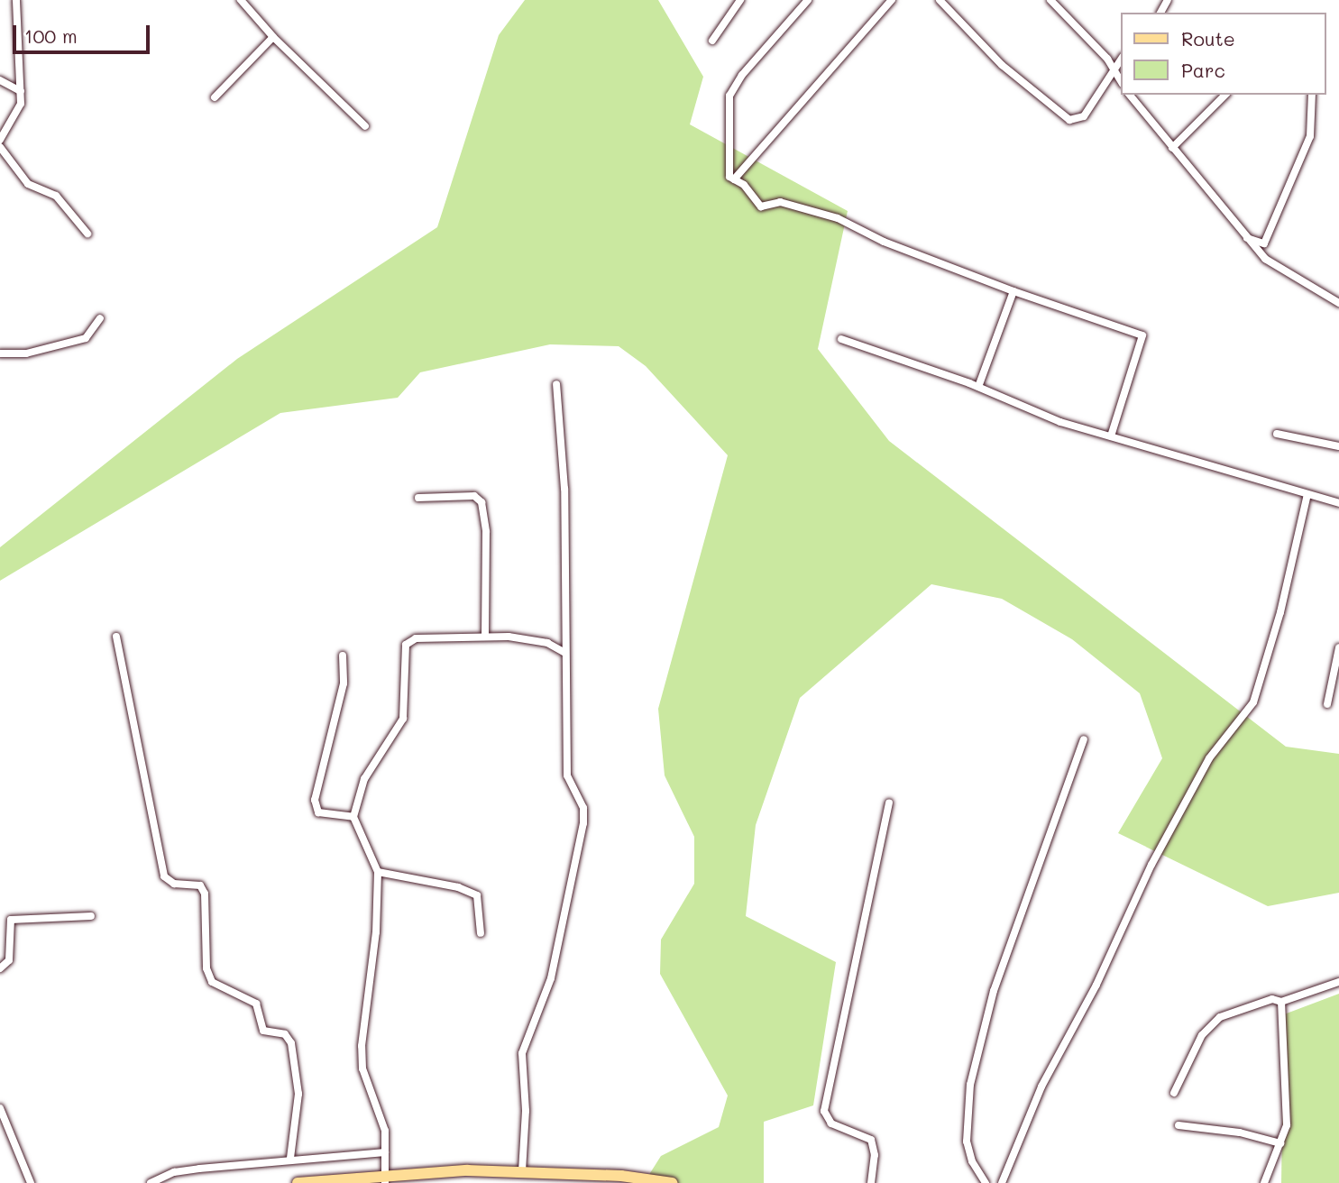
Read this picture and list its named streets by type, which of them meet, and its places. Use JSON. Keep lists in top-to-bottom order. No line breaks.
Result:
{"legend":["Route","Parc"],"scale_bar":"100 m"}
